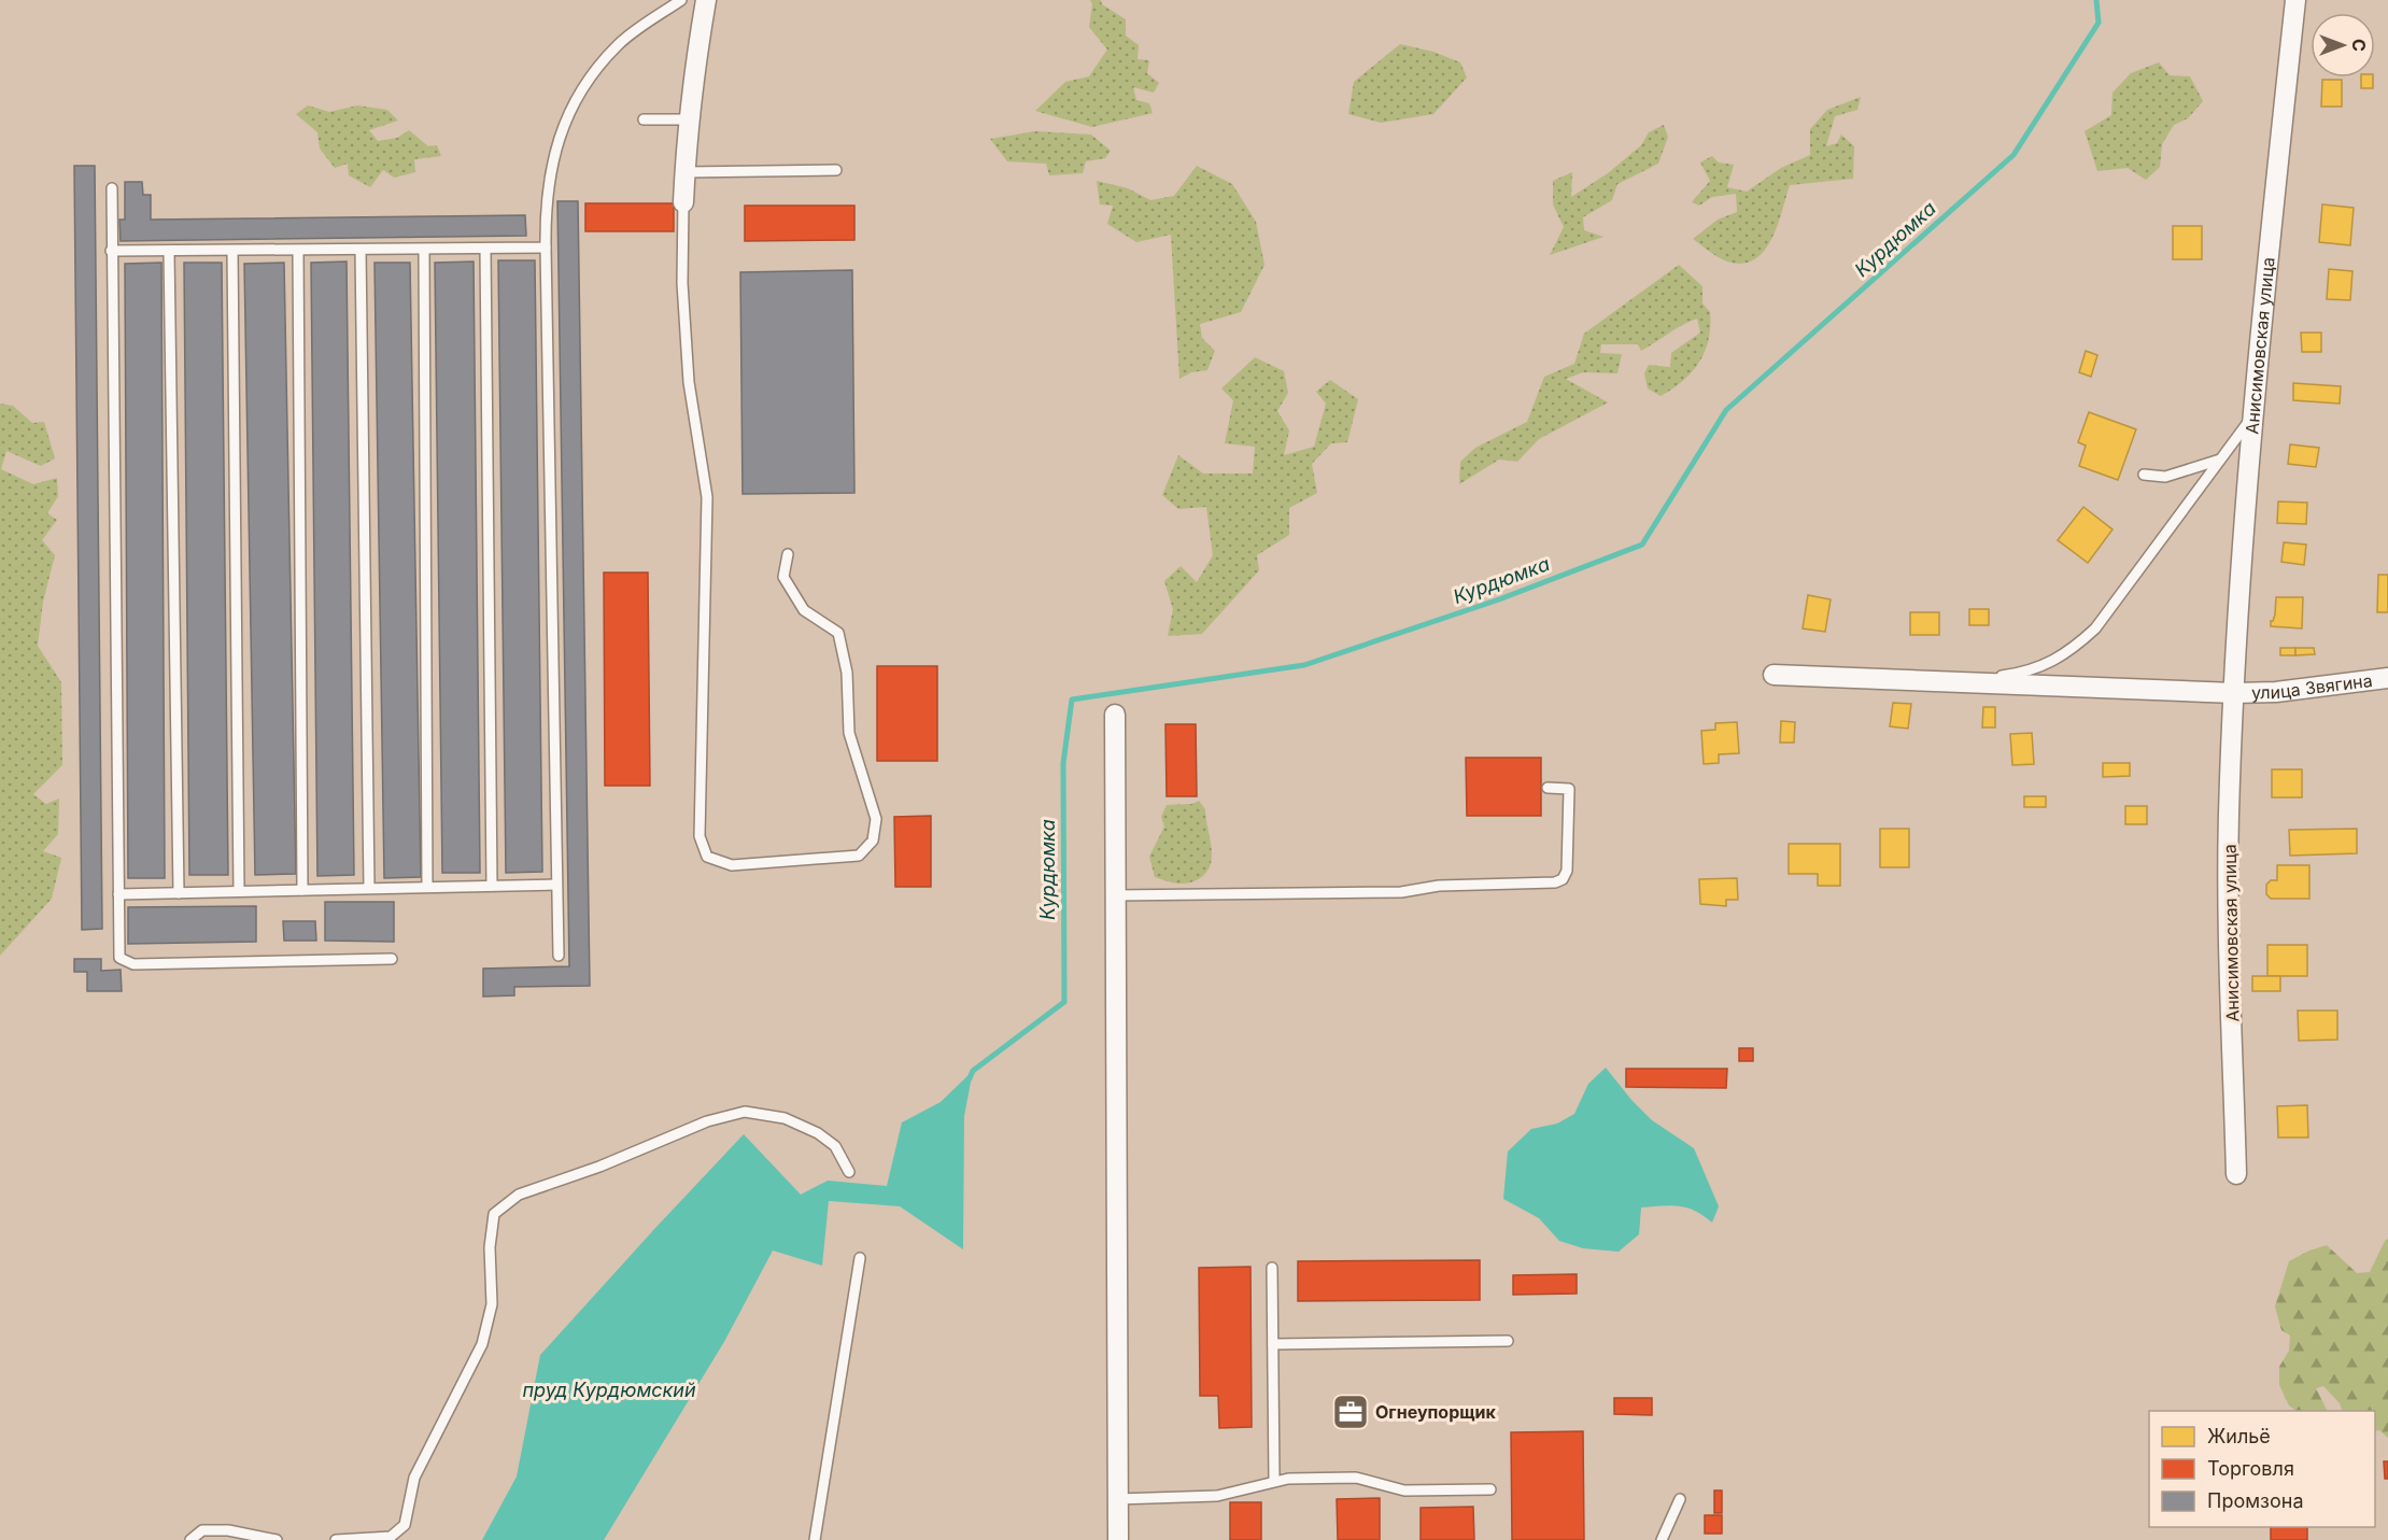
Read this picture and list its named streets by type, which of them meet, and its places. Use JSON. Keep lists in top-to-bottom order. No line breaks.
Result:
{"streets":{"street":["Анисимовская улица","улица Звягина"]},"crossings":[["Анисимовская улица","улица Звягина"]],"water":["Курдюмка","пруд Курдюмский"],"places":{"office":["Огнеупорщик"]},"legend":["Жильё","Торговля","Промзона"],"north":"right"}
